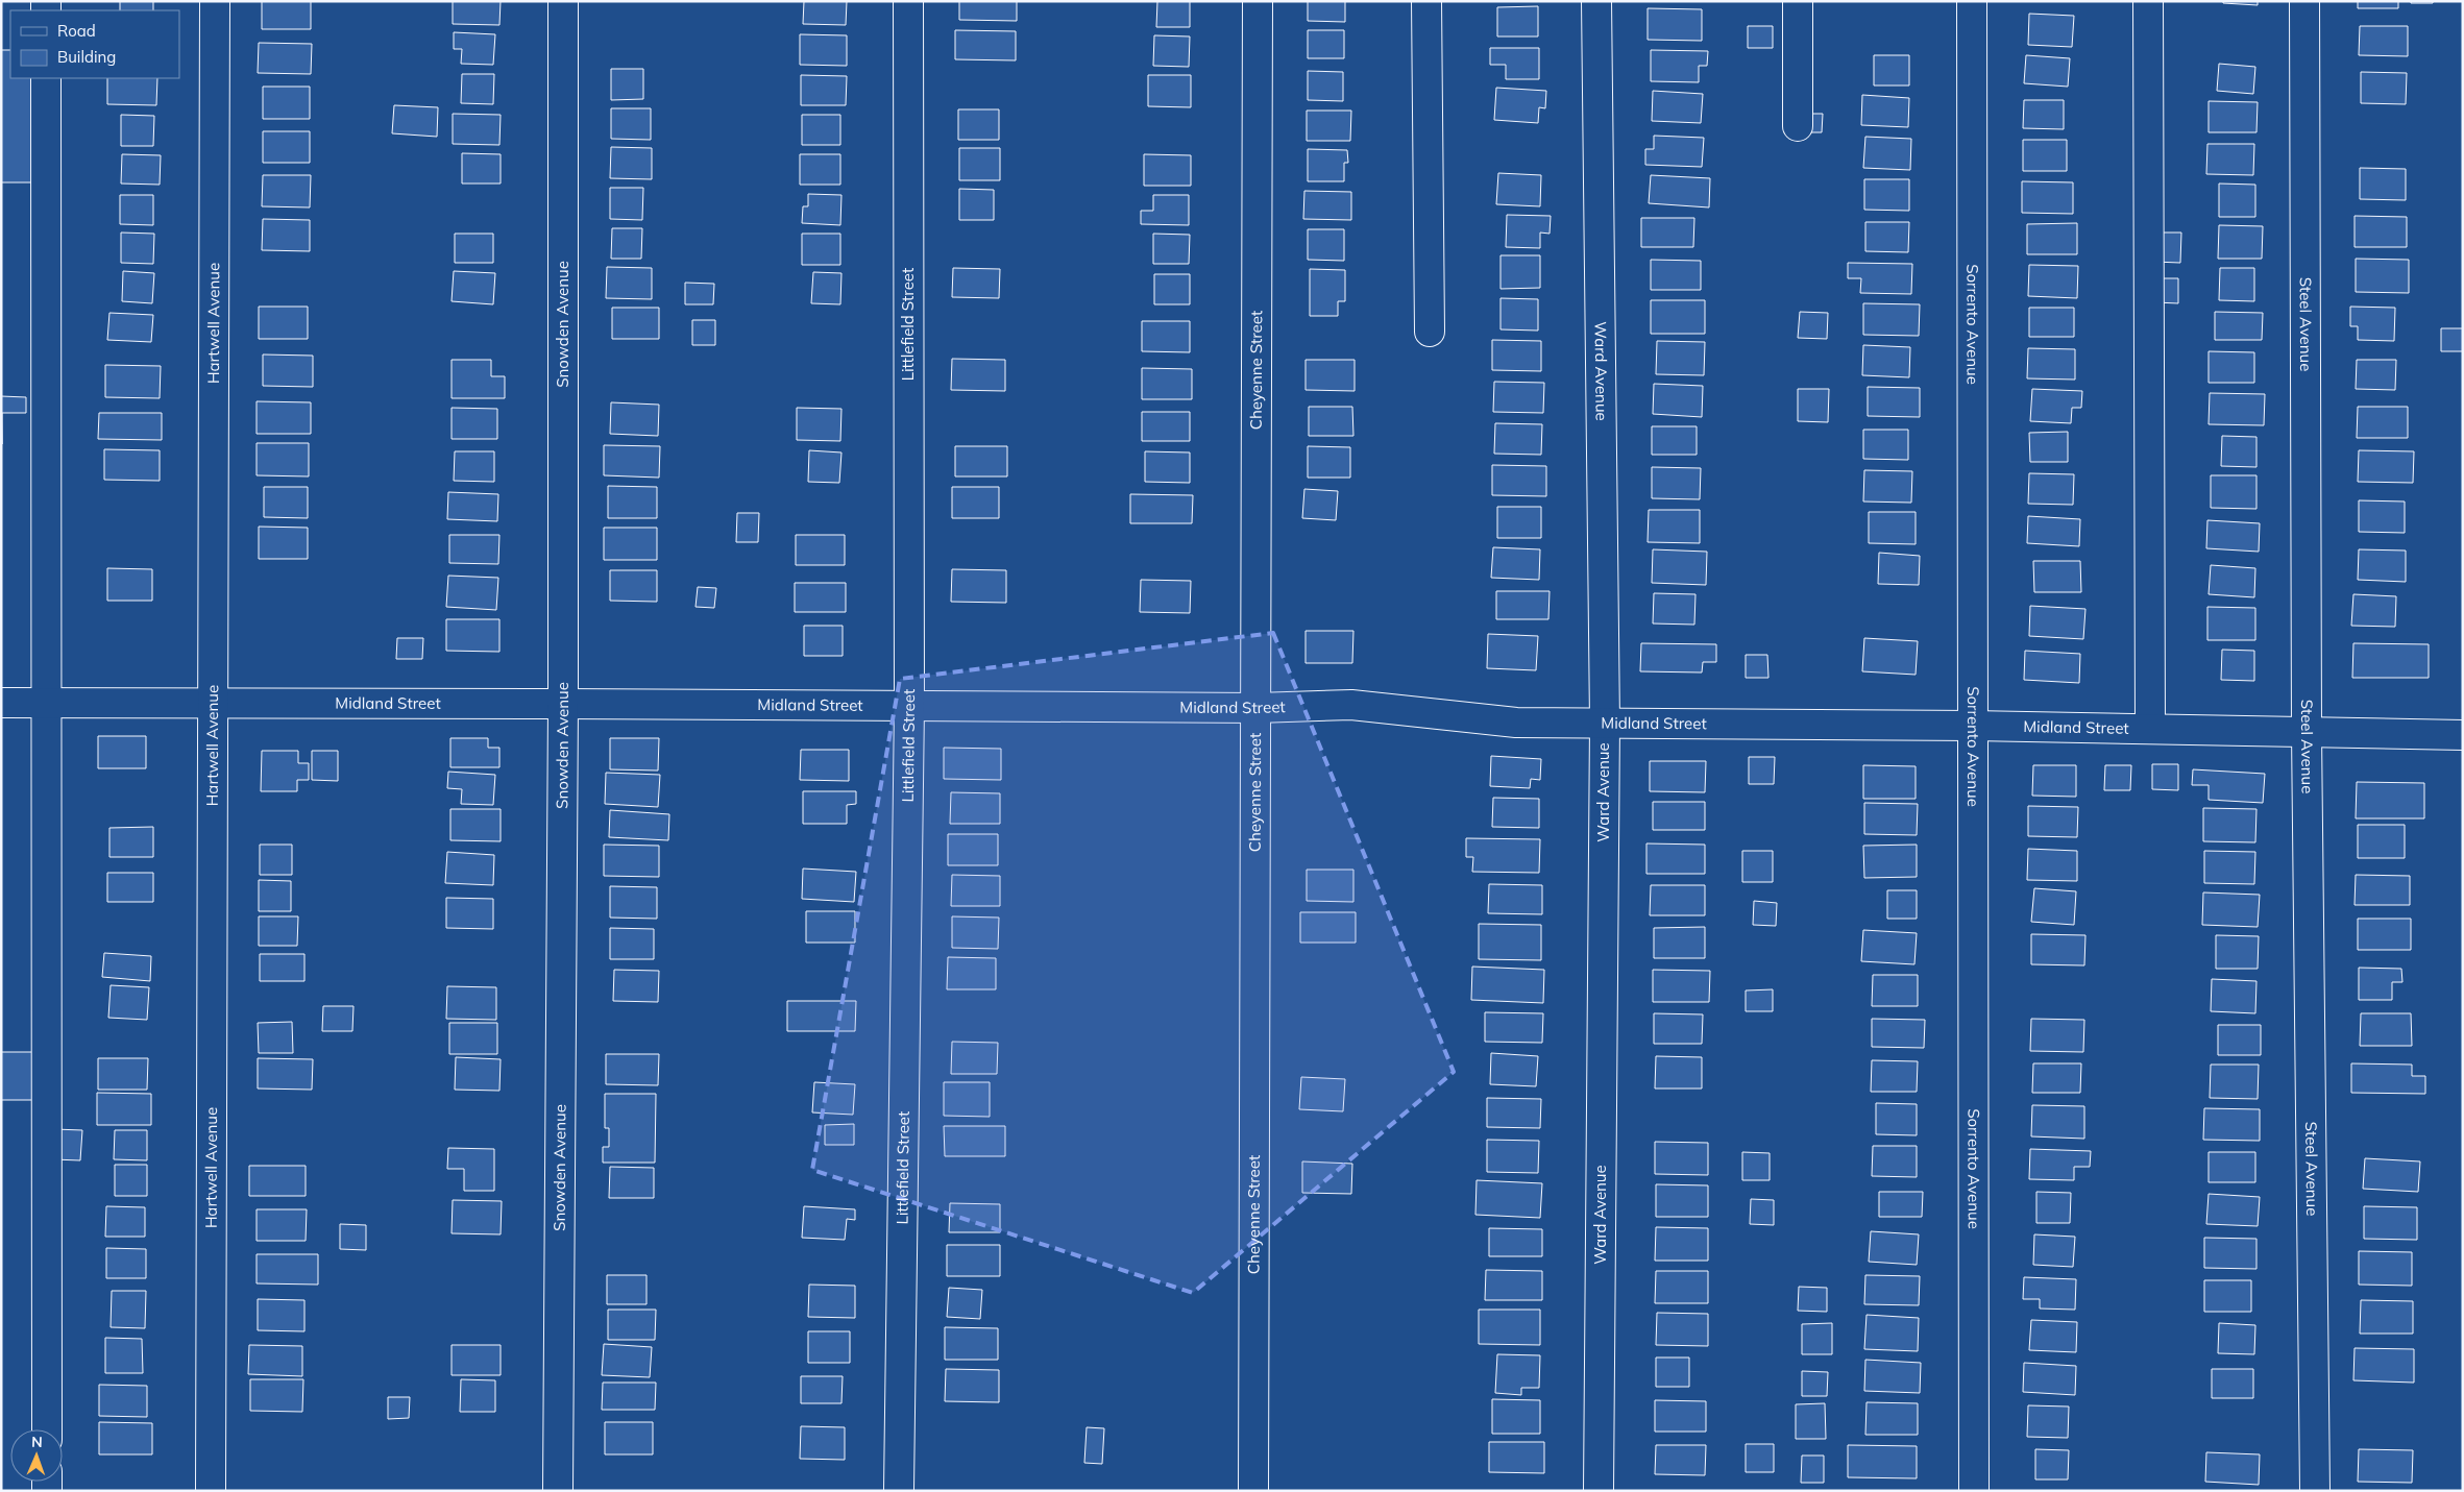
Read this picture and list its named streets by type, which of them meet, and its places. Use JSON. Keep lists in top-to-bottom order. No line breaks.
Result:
{"streets":{"street":["Hartwell Avenue","Snowden Avenue","Littlefield Street","Sorrento Avenue","Steel Avenue","Cheyenne Street","Ward Avenue","Midland Street"]},"crossings":[["Hartwell Avenue","Midland Street"],["Snowden Avenue","Midland Street"],["Littlefield Street","Midland Street"],["Sorrento Avenue","Midland Street"],["Steel Avenue","Midland Street"],["Cheyenne Street","Midland Street"],["Ward Avenue","Midland Street"]],"legend":["Road","Building"],"north":"top"}
